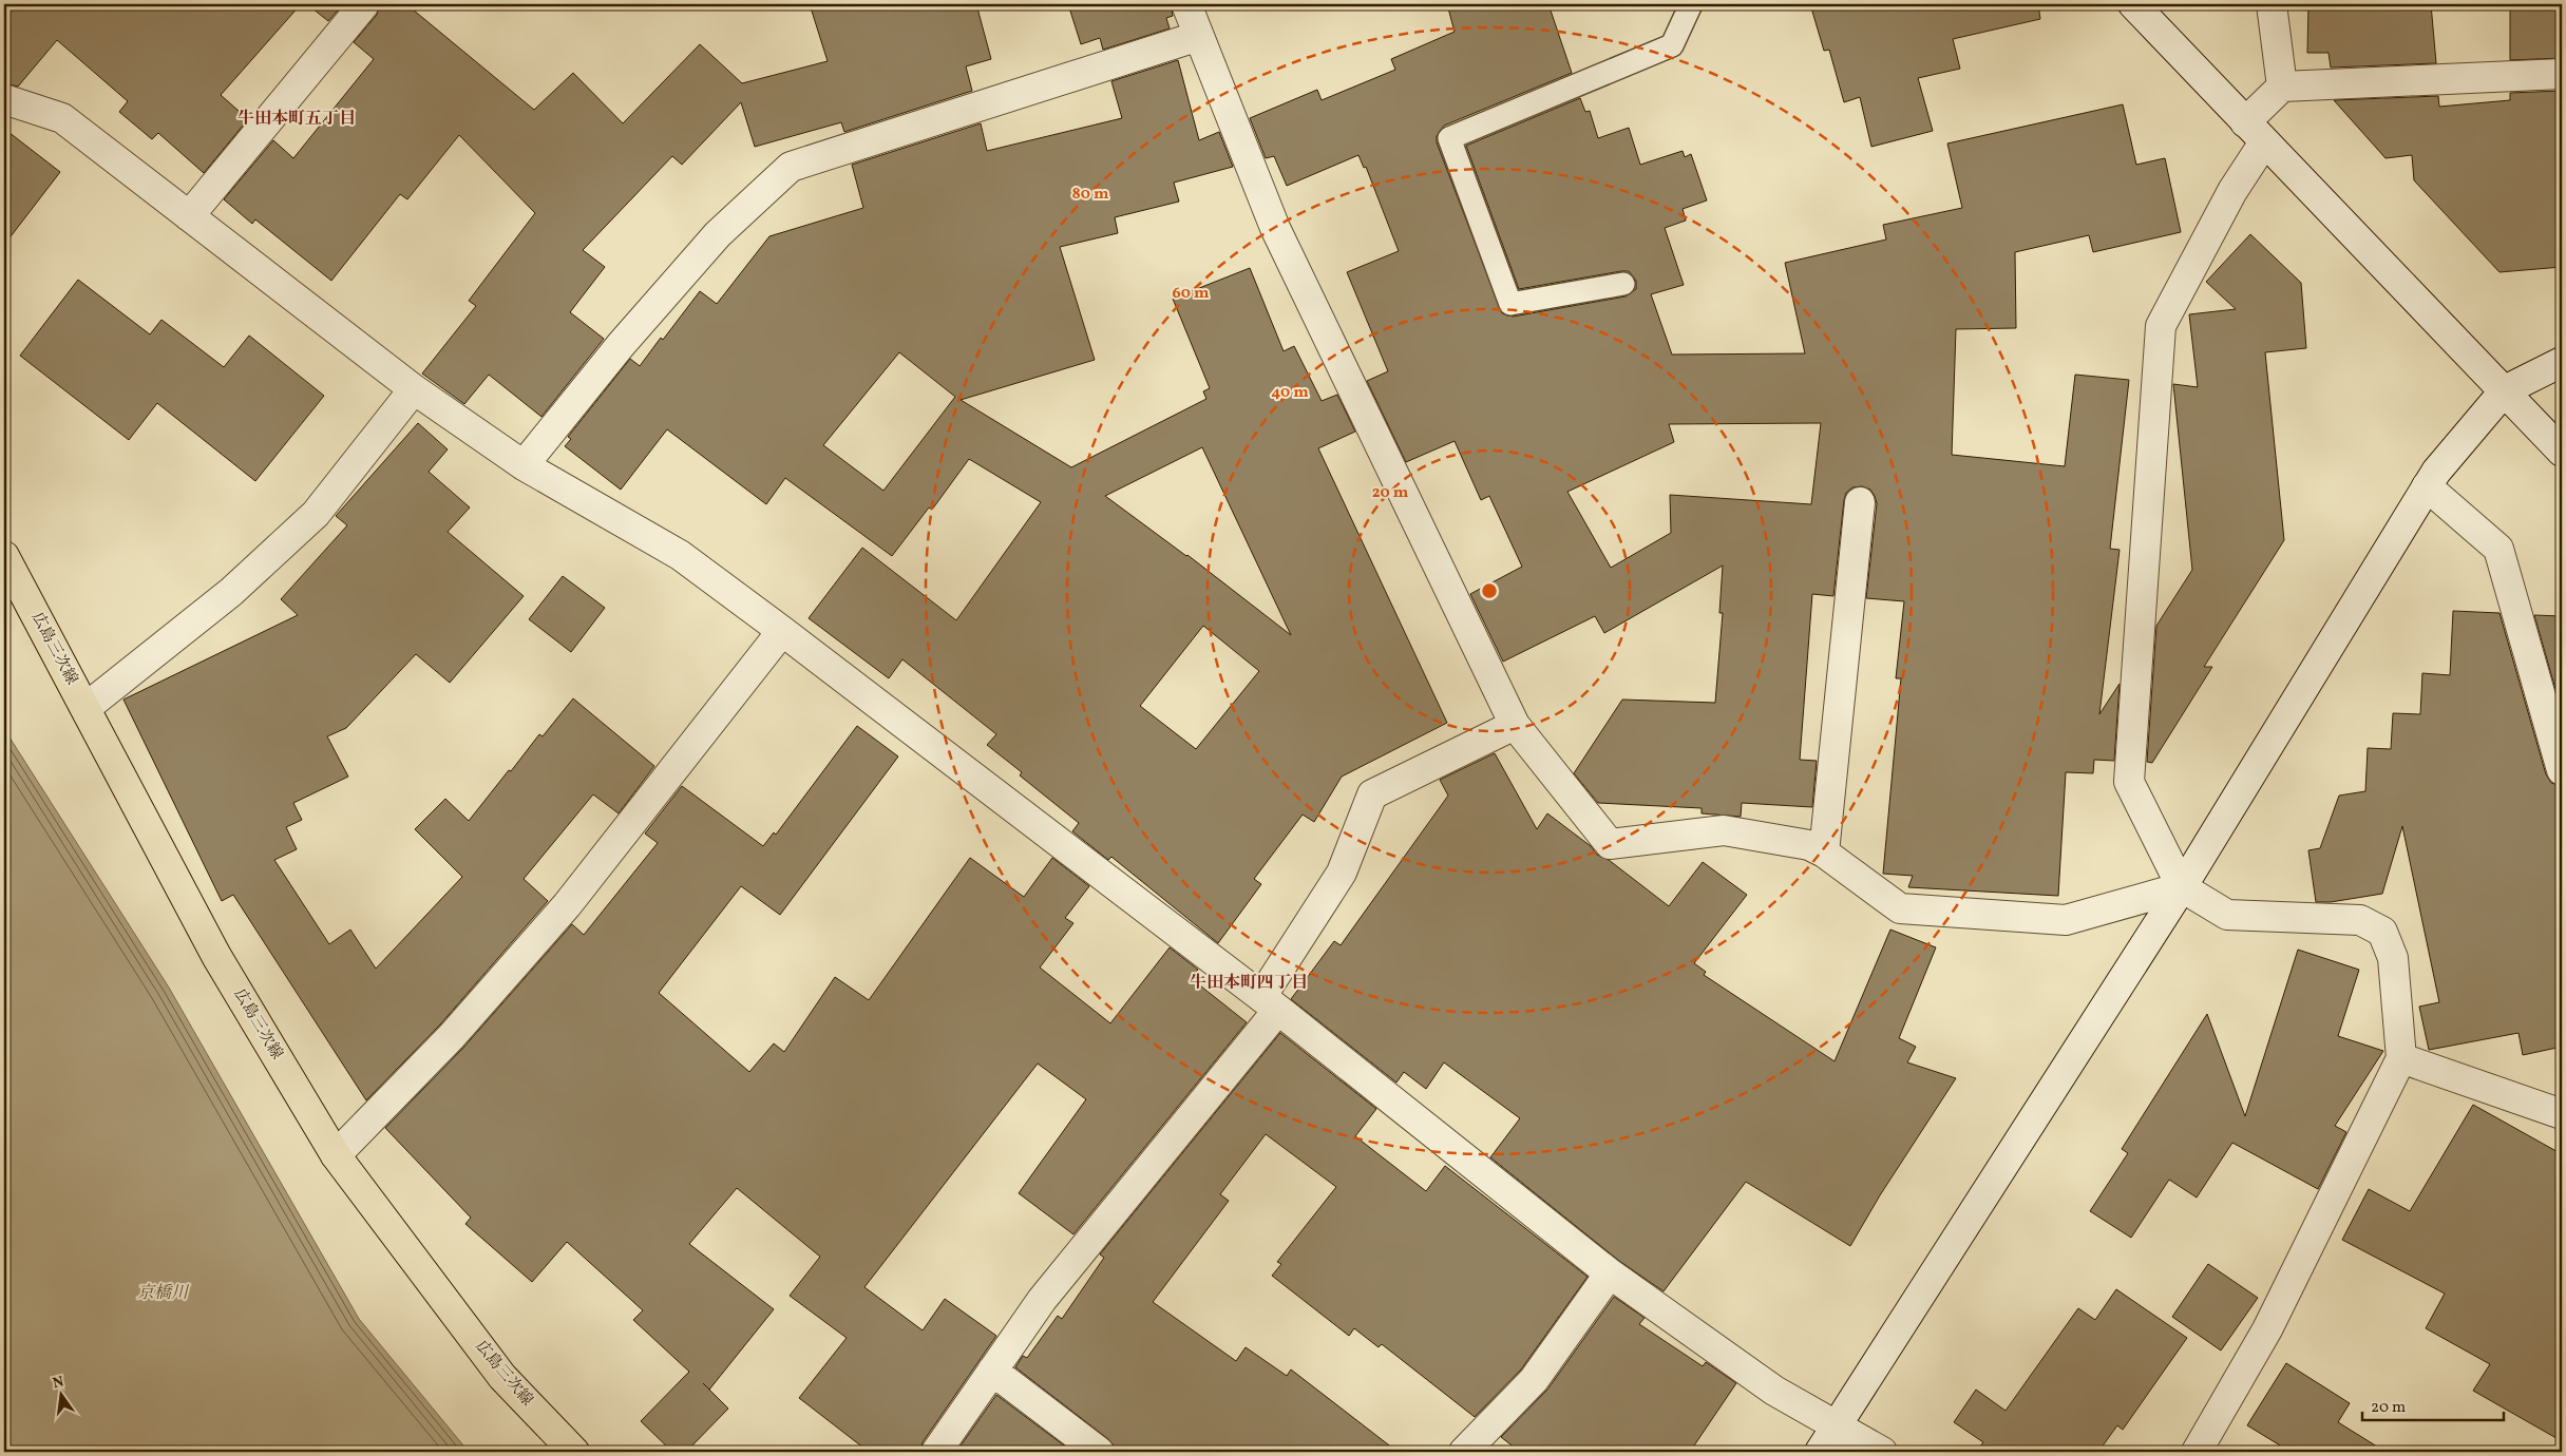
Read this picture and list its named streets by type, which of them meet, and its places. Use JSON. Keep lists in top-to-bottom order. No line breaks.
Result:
{"streets":{"main road":["広島三次線"]},"districts":["牛田本町五丁目","牛田本町四丁目"],"water":["京橋川"],"scale_bar":"20 m","north":"top","rings":["80 m","60 m","40 m","20 m"]}
